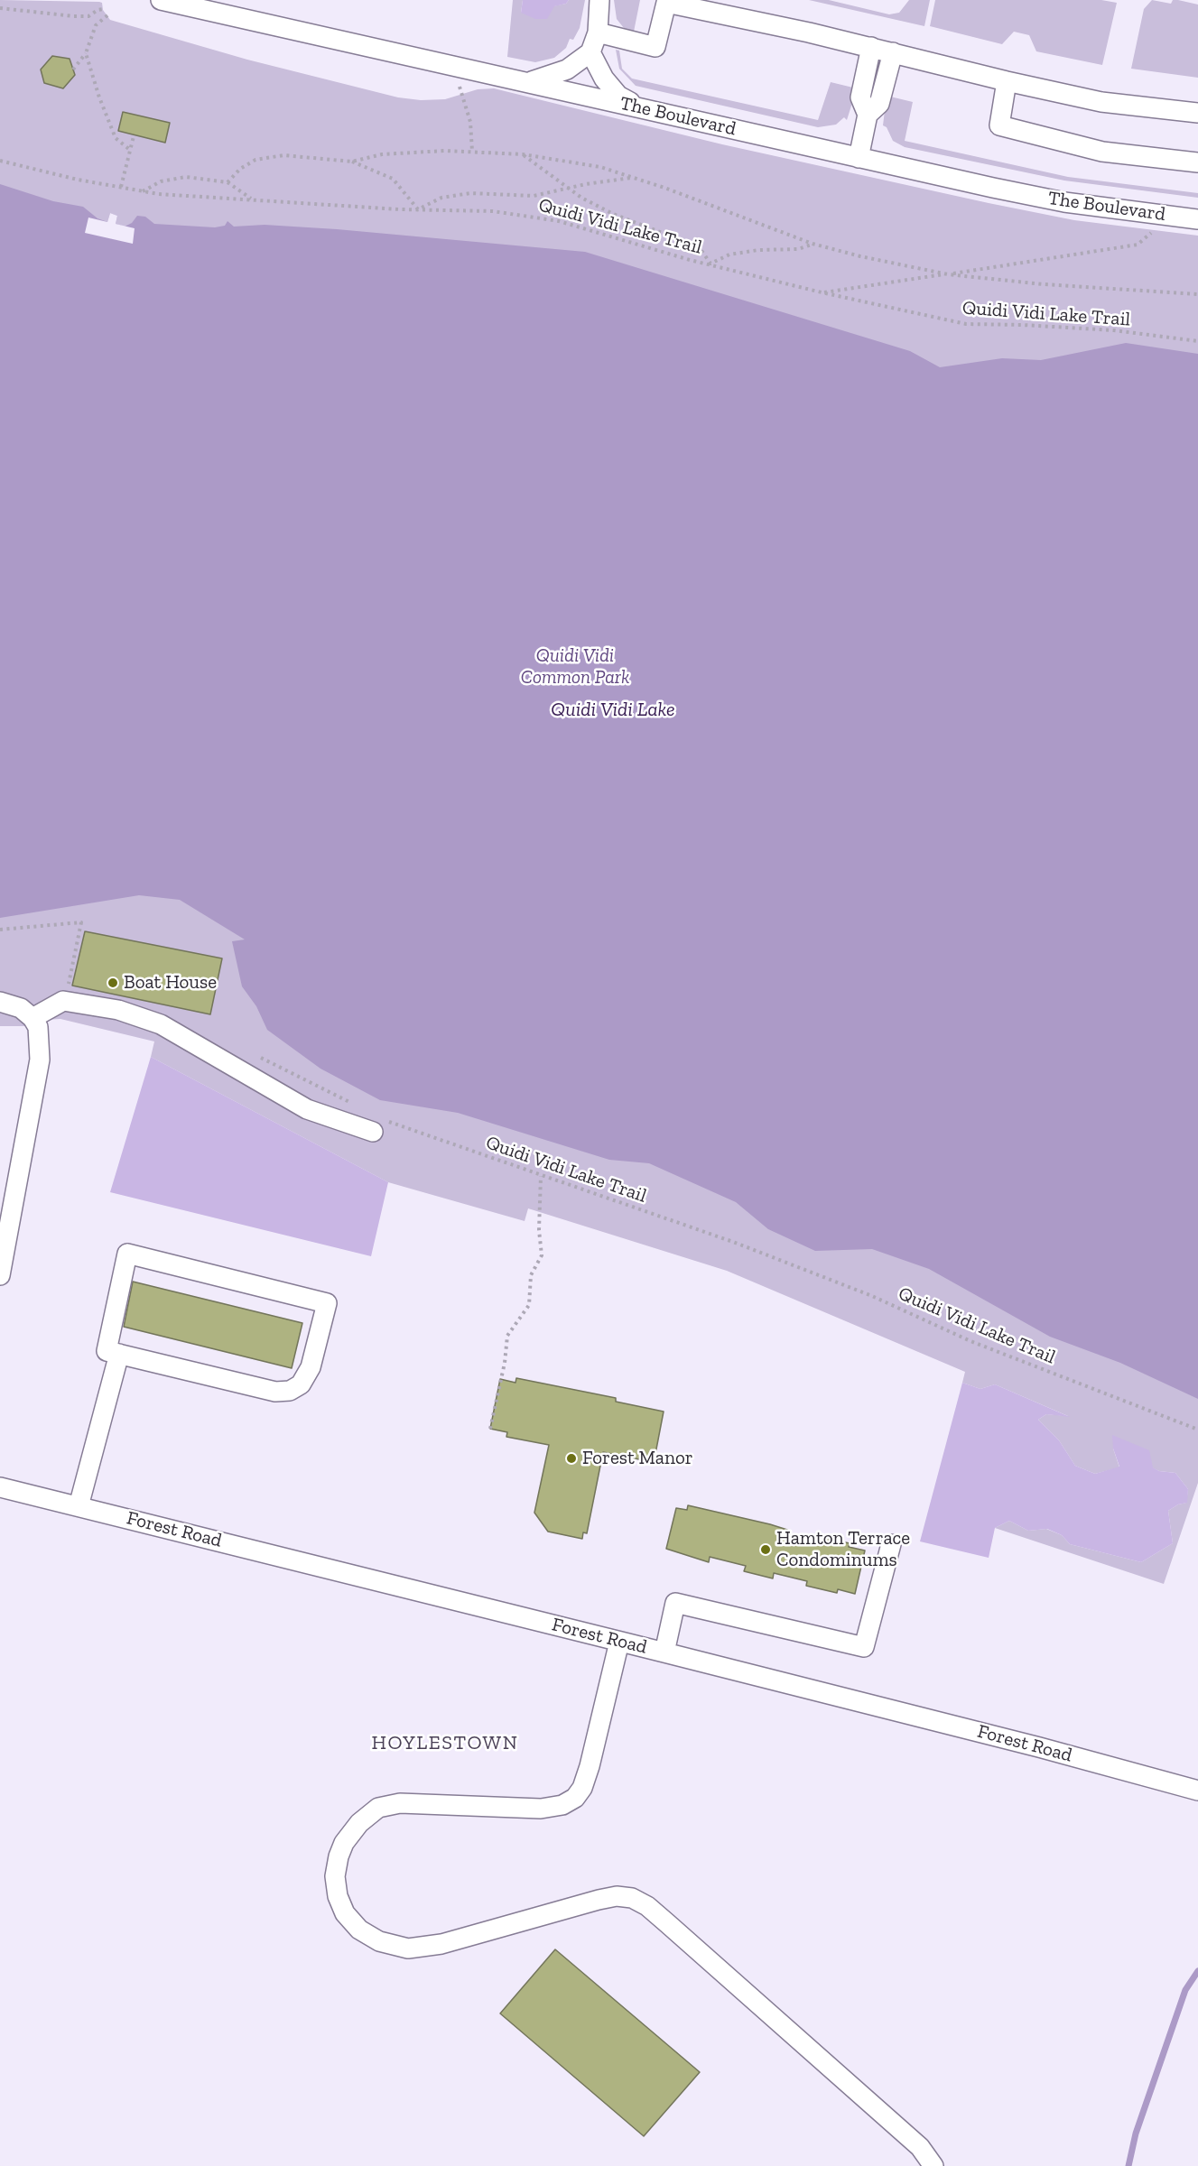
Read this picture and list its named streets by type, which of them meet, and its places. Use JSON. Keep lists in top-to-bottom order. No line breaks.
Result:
{"streets":{"street":["The Boulevard","Forest Road"],"path":["Quidi Vidi Lake Trail"]},"districts":["HOYLESTOWN"],"water":["Quidi Vidi Lake"],"parks":["Quidi Vidi Common Park"],"places":["Boat House","Forest Manor","Hamton Terrace Condominums"]}
